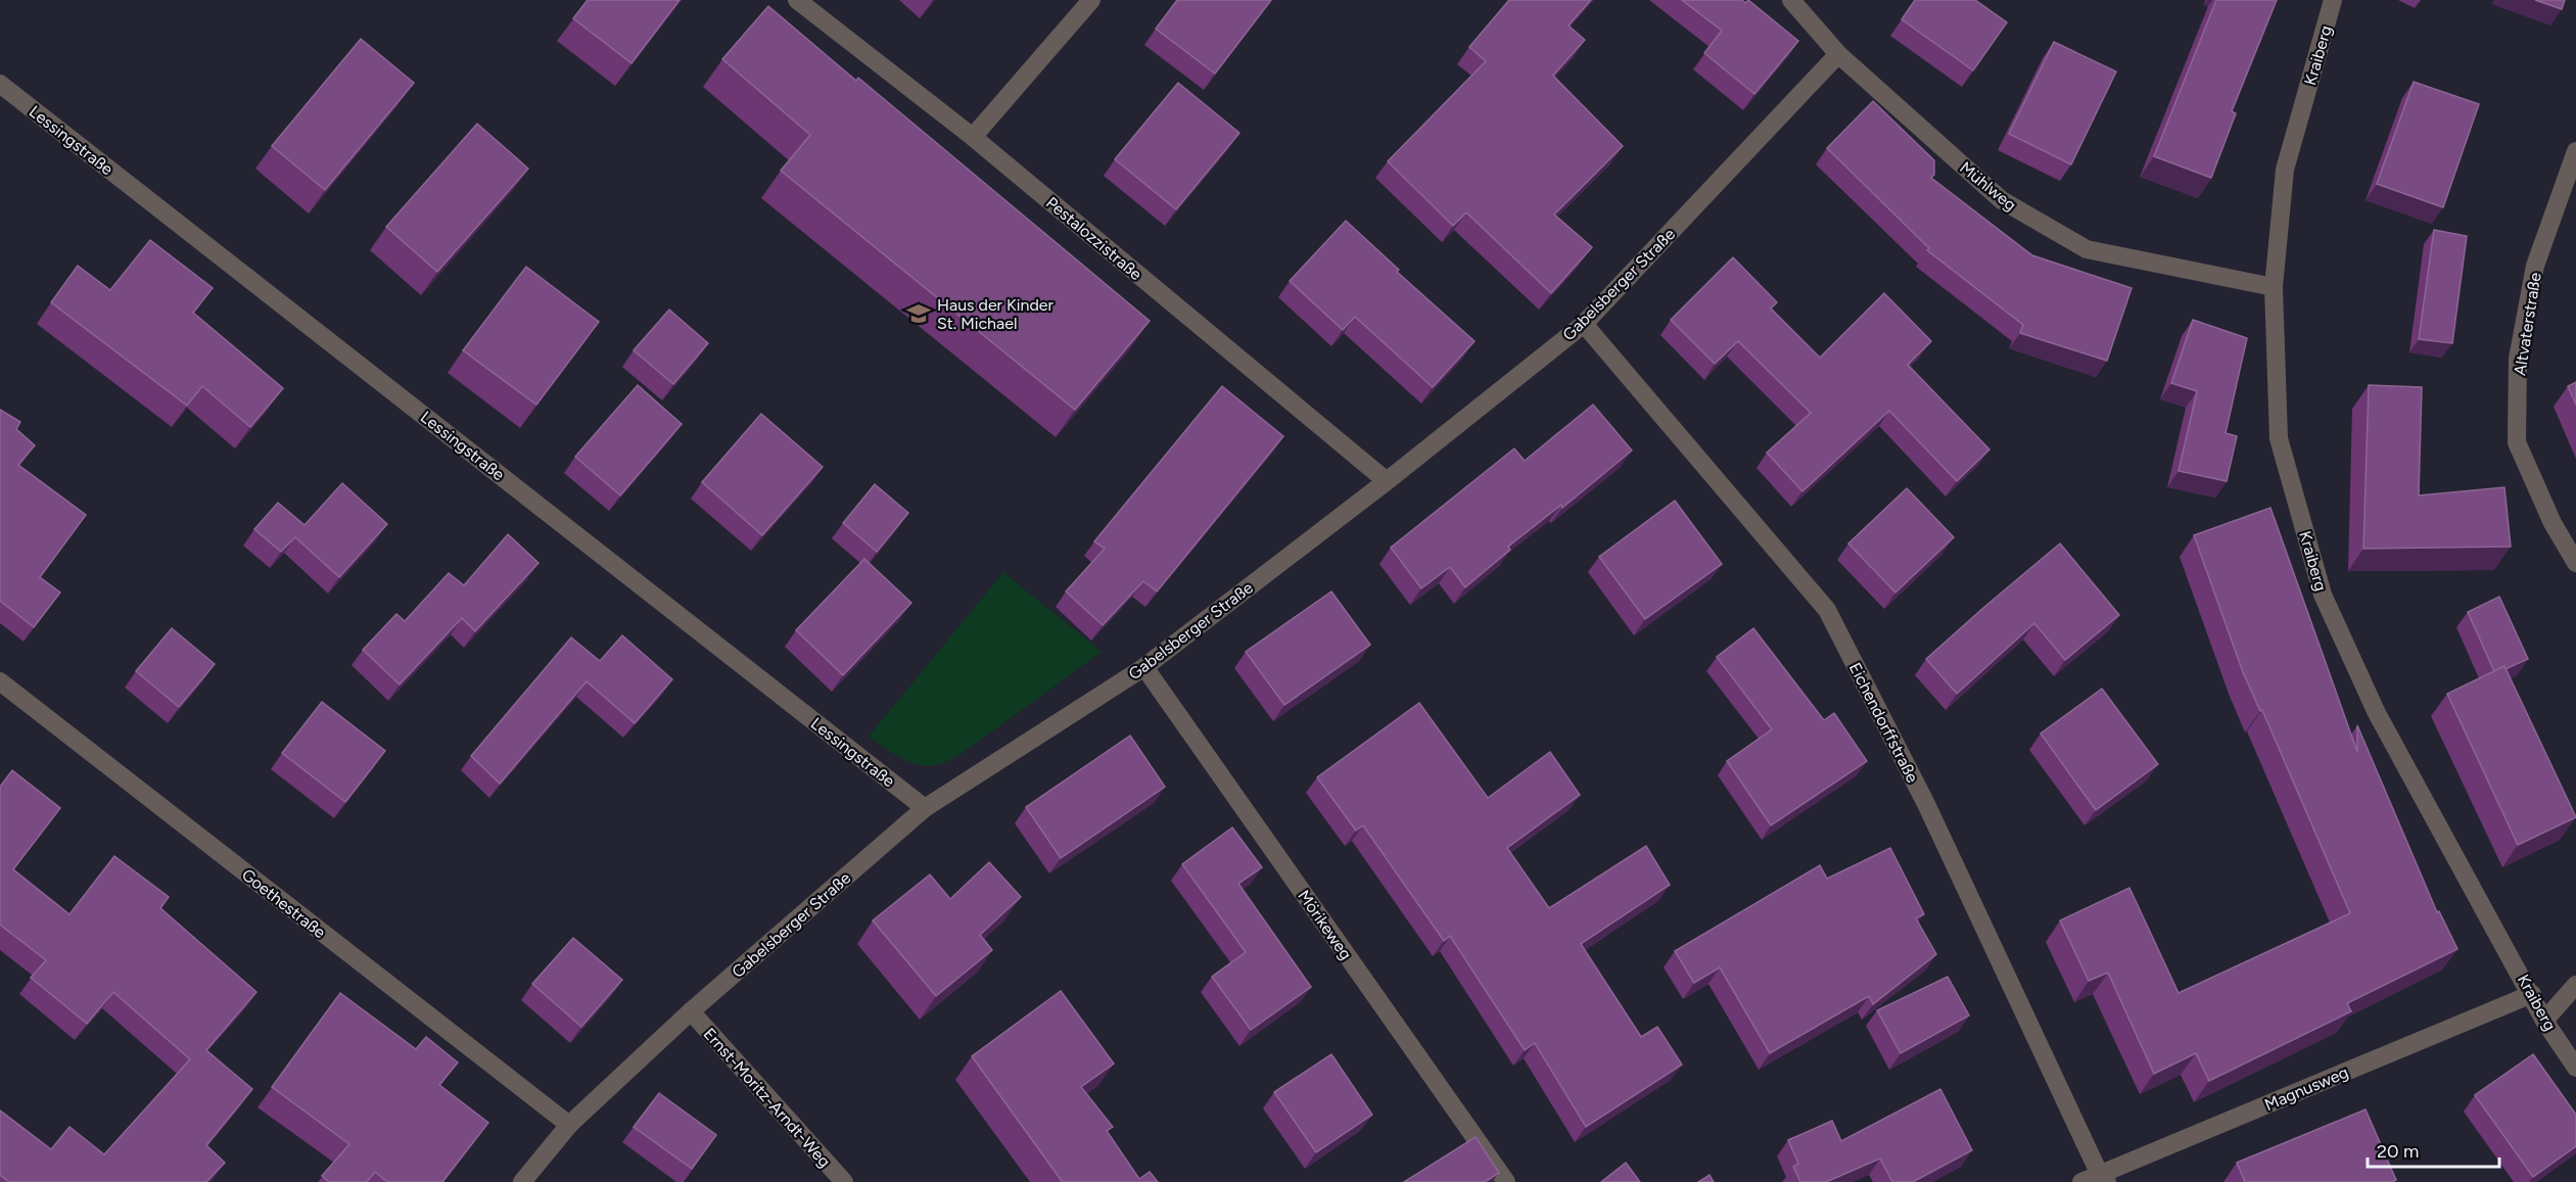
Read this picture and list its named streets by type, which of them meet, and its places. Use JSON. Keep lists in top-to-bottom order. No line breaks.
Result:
{"streets":{"street":["Kraiberg","Lessingstraße","Mühlweg","Pestalozzistraße","Gabelsberger Straße","Altvaterstraße","Eichendorffstraße","Goethestraße","Mörikeweg","Magnusweg","Ernst-Moritz-Arndt-Weg"]},"crossings":[["Kraiberg","Mühlweg"],["Kraiberg","Magnusweg"],["Lessingstraße","Gabelsberger Straße"],["Mühlweg","Gabelsberger Straße"],["Pestalozzistraße","Gabelsberger Straße"],["Gabelsberger Straße","Eichendorffstraße"],["Gabelsberger Straße","Goethestraße"],["Gabelsberger Straße","Mörikeweg"],["Gabelsberger Straße","Ernst-Moritz-Arndt-Weg"],["Eichendorffstraße","Magnusweg"]],"places":{"school or university":["Haus der Kinder St. Michael"]},"scale_bar":"20 m"}
